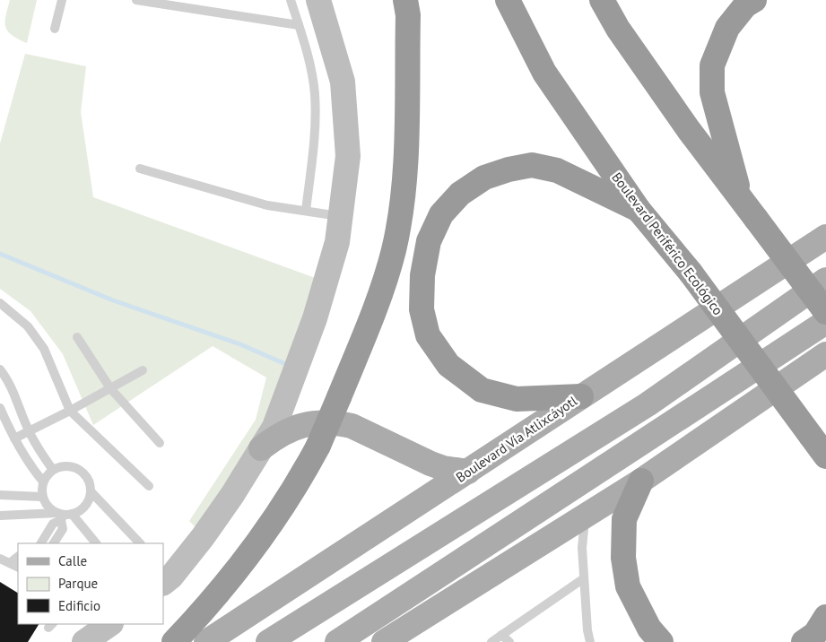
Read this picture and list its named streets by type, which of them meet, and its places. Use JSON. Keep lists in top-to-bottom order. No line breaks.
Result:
{"streets":{"highway":["Boulevard Periférico Ecológico"],"main road":["Boulevard Vía Atlixcáyotl"]},"legend":["Calle","Parque","Edificio"]}
